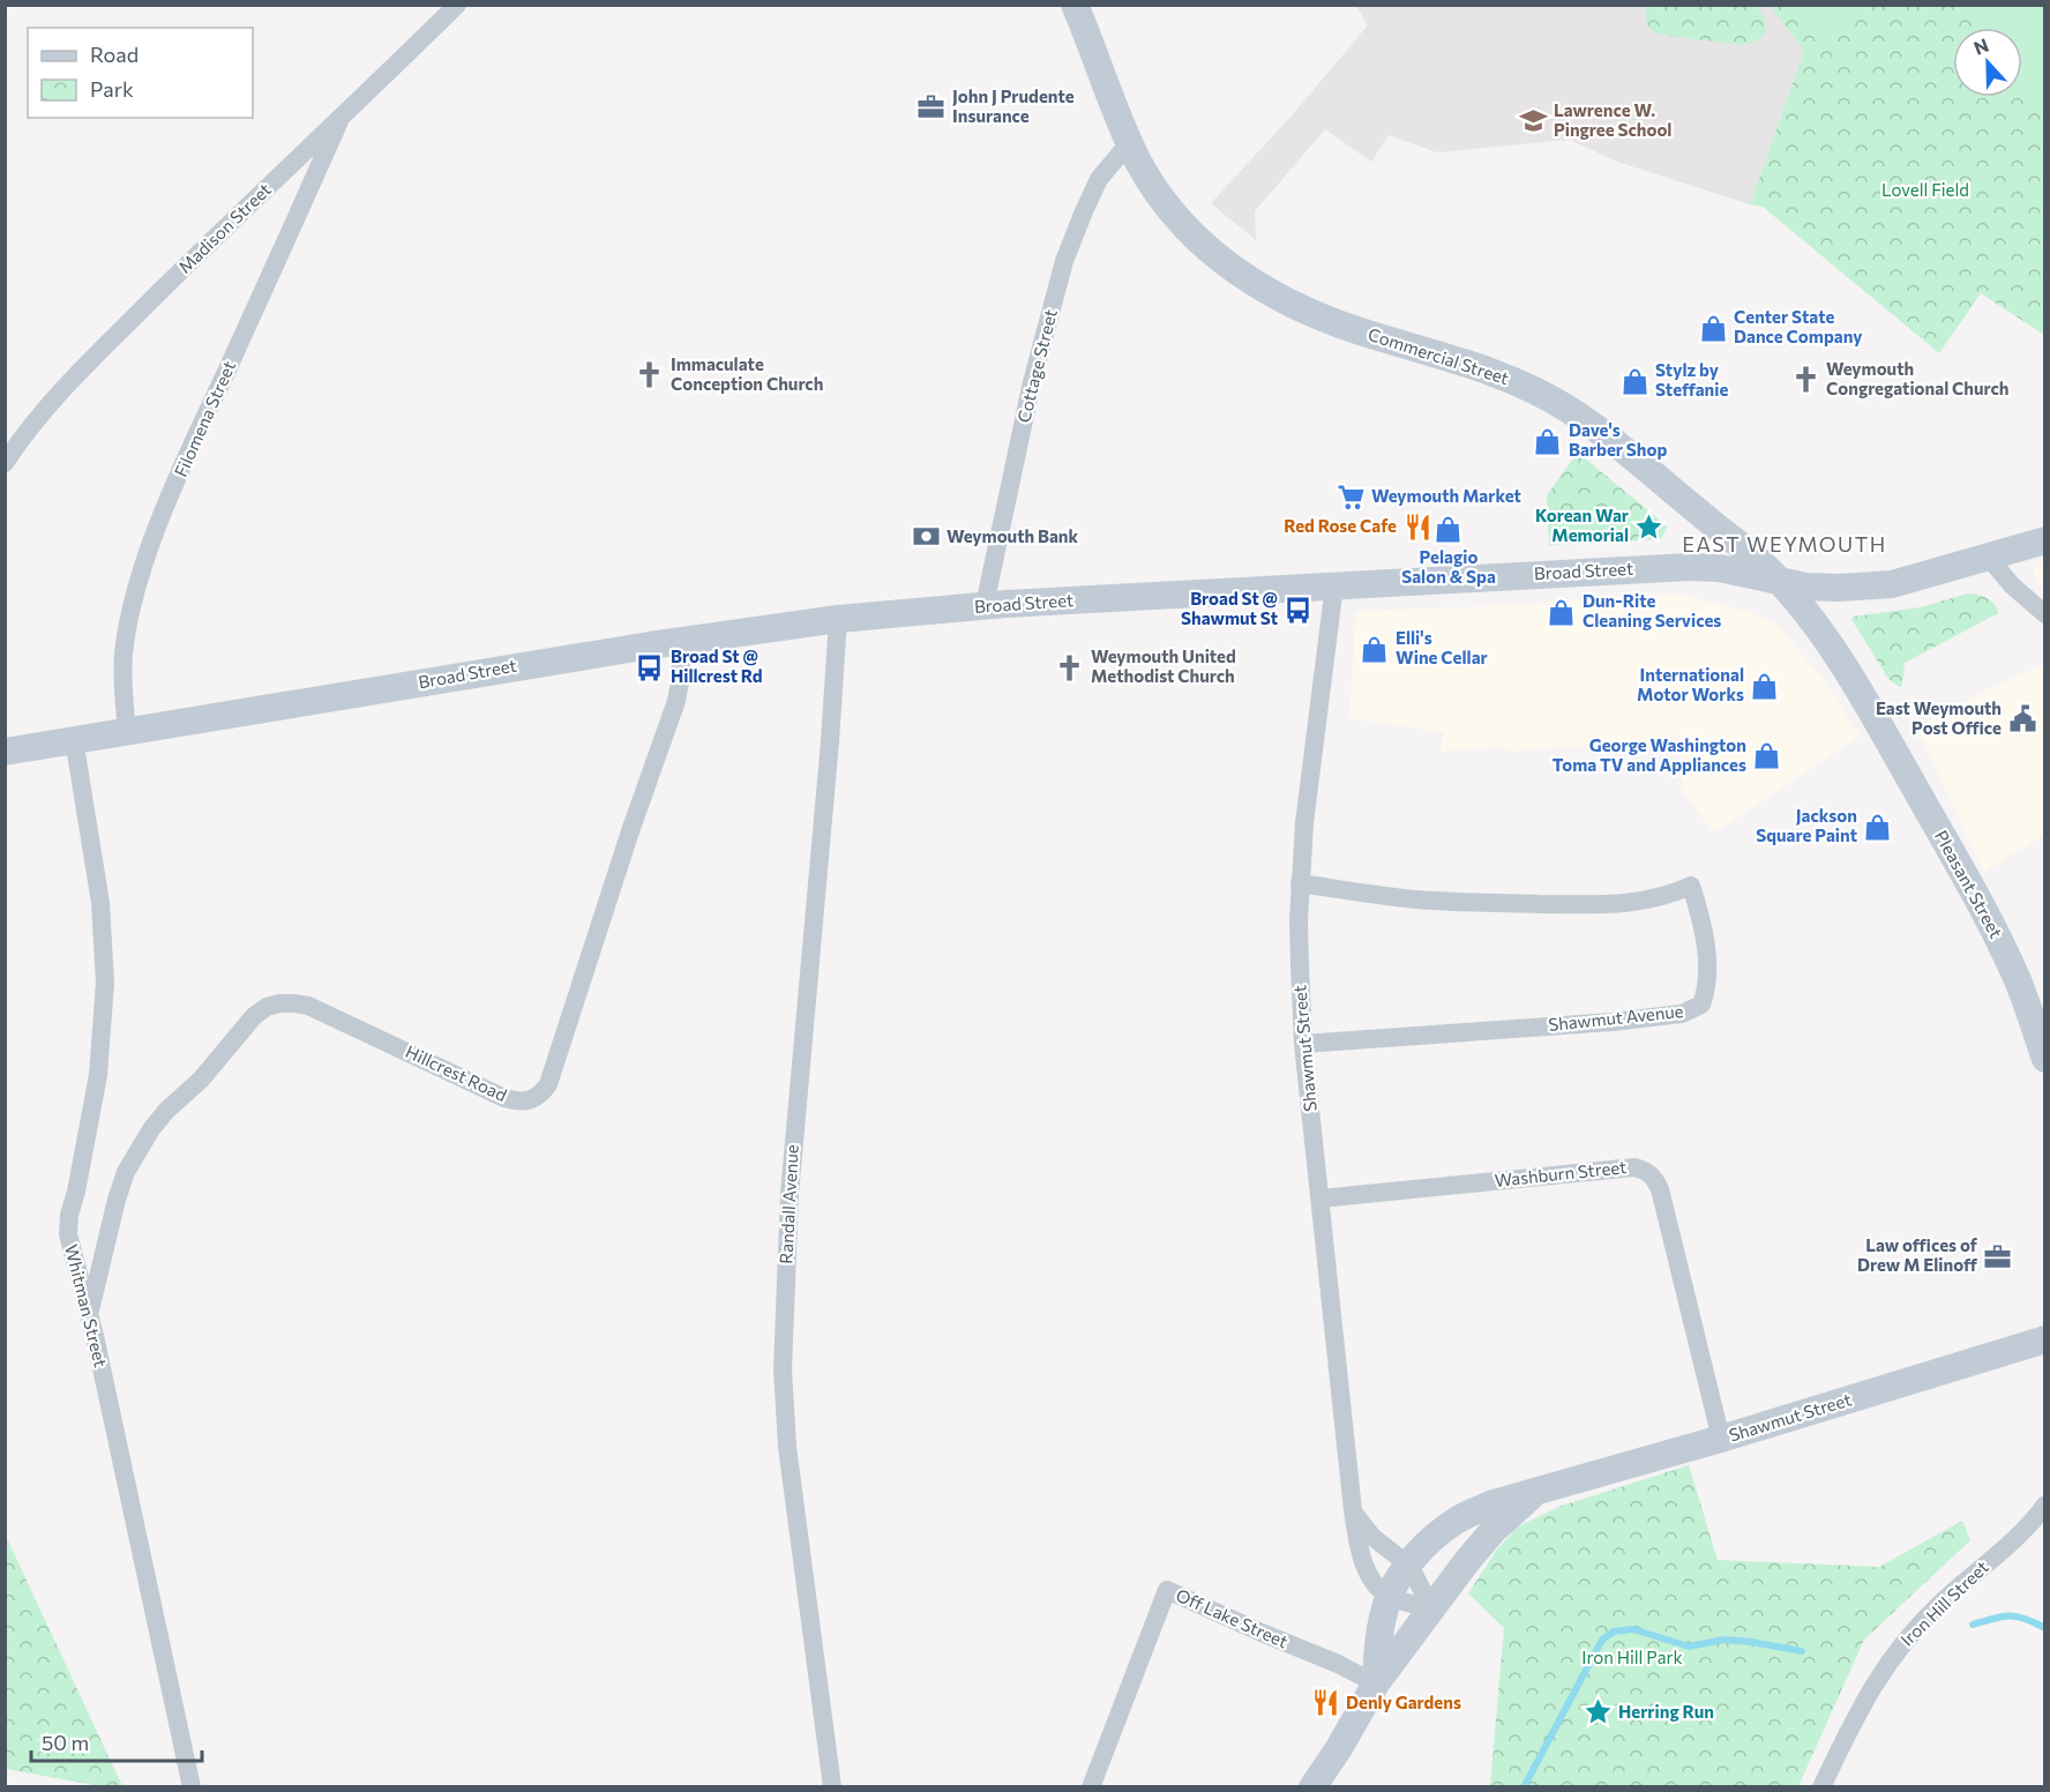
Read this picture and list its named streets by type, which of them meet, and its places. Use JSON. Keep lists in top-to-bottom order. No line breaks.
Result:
{"streets":{"main road":["Commercial Street","Broad Street","Pleasant Street","Shawmut Street"],"street":["Madison Street","Cottage Street","Filomena Street","Shawmut Avenue","Hillcrest Road","Washburn Street","Randall Avenue","Whitman Street","Iron Hill Street","Off Lake Street"]},"crossings":[["Madison Street","Filomena Street"],["Commercial Street","Cottage Street"],["Commercial Street","Broad Street"],["Commercial Street","Pleasant Street"],["Cottage Street","Broad Street"],["Filomena Street","Broad Street"],["Broad Street","Shawmut Street"],["Broad Street","Hillcrest Road"],["Broad Street","Randall Avenue"],["Broad Street","Whitman Street"],["Shawmut Avenue","Shawmut Street"],["Shawmut Street","Washburn Street"],["Hillcrest Road","Whitman Street"]],"districts":["EAST WEYMOUTH"],"parks":["Lovell Field","Iron Hill Park"],"places":{"office":["John J Prudente Insurance","Law offices of Drew M Elinoff"],"school or university":["Lawrence W. Pingree School"],"shop":["Center State Dance Company","Stylz by Steffanie","Dave's Barber Shop","Pelagio Salon & Spa","Dun-Rite Cleaning Services","Elli's Wine Cellar","International Motor Works","George Washington Toma TV and Appliances","Jackson Square Paint"],"church":["Immaculate Conception Church","Weymouth Congregational Church","Weymouth United Methodist Church"],"supermarket":["Weymouth Market"],"restaurant":["Red Rose Cafe","Denly Gardens"],"place":["Korean War Memorial","Herring Run"],"bank":["Weymouth Bank"],"bus stop":["Broad St @ Shawmut St","Broad St @ Hillcrest Rd"],"public building":["East Weymouth Post Office"]},"legend":["Road","Park"],"scale_bar":"50 m","north":"top"}
